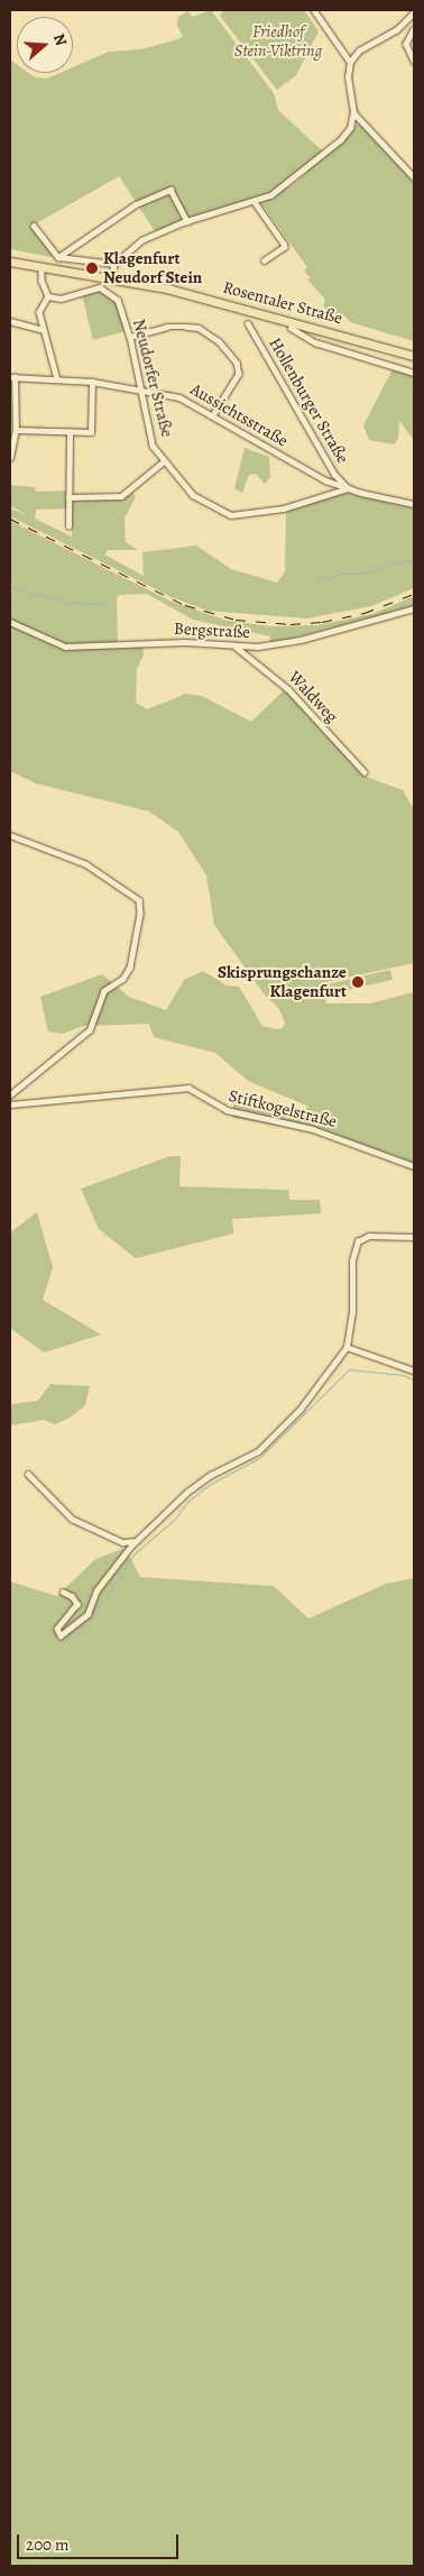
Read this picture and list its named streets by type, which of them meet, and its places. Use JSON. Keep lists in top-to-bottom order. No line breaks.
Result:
{"streets":{"main road":["Rosentaler Straße"],"street":["Neudorfer Straße","Hollenburger Straße","Aussichtsstraße","Bergstraße","Waldweg","Stiftkogelstraße"]},"crossings":[["Neudorfer Straße","Hollenburger Straße"],["Neudorfer Straße","Aussichtsstraße"],["Hollenburger Straße","Aussichtsstraße"],["Bergstraße","Waldweg"]],"parks":["Friedhof Stein-Viktring"],"places":["Klagenfurt Neudorf Stein","Skisprungschanze Klagenfurt"],"scale_bar":"200 m","north":"right"}
